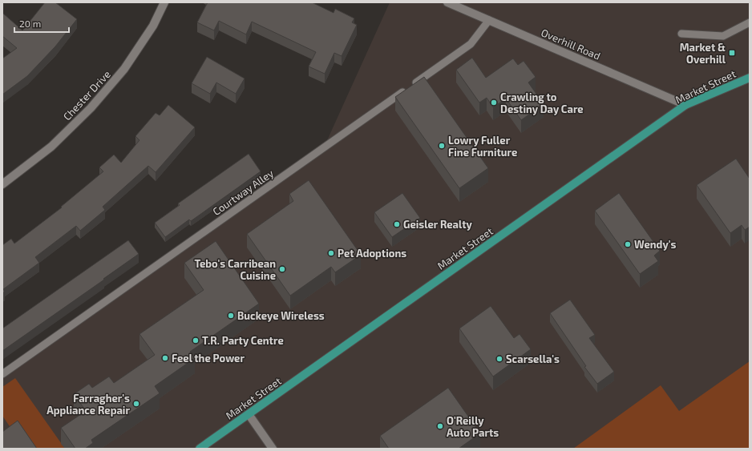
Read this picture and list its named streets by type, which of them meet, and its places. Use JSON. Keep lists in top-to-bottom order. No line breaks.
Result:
{"streets":{"main road":["Market Street"],"street":["Overhill Road","Chester Drive"],"lane":["Courtway Alley"]},"crossings":[["Overhill Road","Market Street"],["Overhill Road","Courtway Alley"]],"places":{"transit":["Market & Overhill"],"other":["Crawling to Destiny Day Care","Lowry Fuller Fine Furniture","Geisler Realty","Wendy's","Pet Adoptions","Tebo's Carribean Cuisine","Buckeye Wireless","T.R. Party Centre","Feel the Power","Scarsella's","Farragher's Appliance Repair","O'Reilly Auto Parts"]},"scale_bar":"20 m"}
